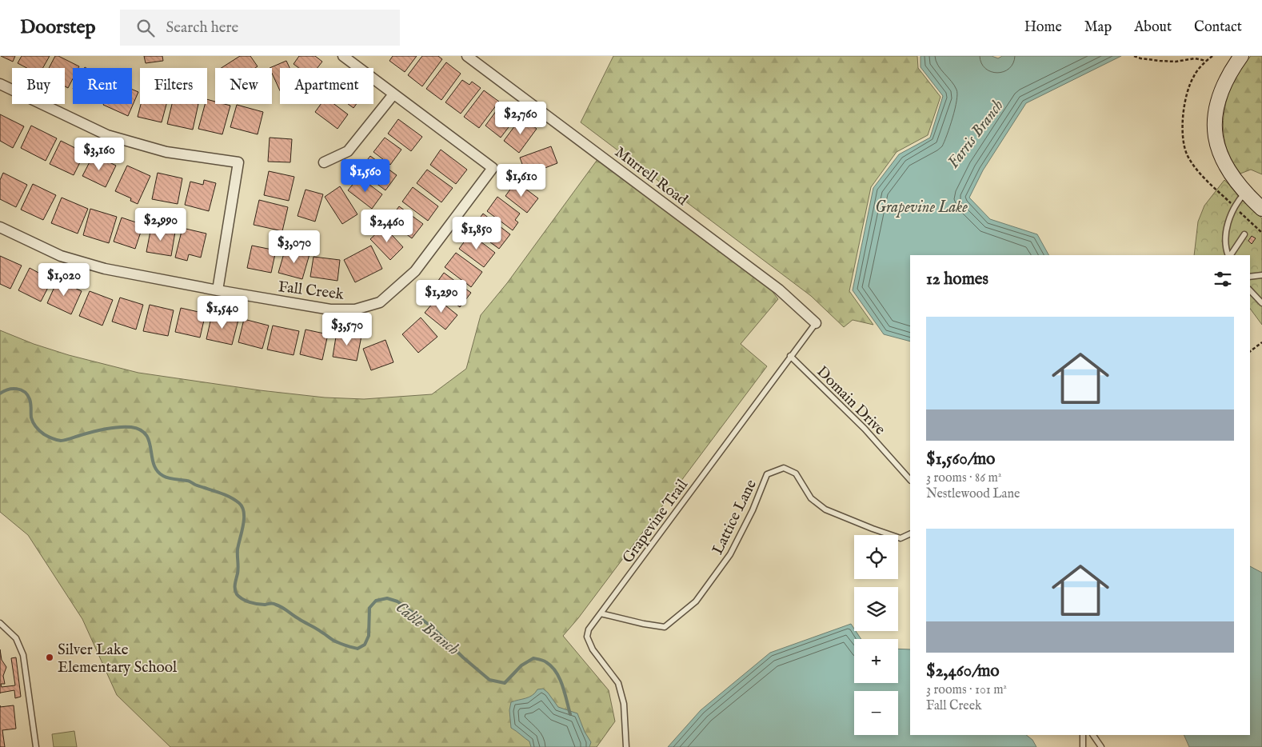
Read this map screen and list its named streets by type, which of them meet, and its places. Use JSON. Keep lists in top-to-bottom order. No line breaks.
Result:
{"streets":{"street":["Murrell Road","Fall Creek"],"lane":["Domain Drive","Lattice Lane","Grapevine Trail"]},"crossings":[["Murrell Road","Grapevine Trail"],["Domain Drive","Grapevine Trail"],["Lattice Lane","Grapevine Trail"]],"water":["Farris Branch","Grapevine Lake","Cable Branch"],"places":["Silver Lake Elementary School"],"page":{"header":"Doorstep","search":"Search here","nav":["Home","Map","About","Contact"],"chip":["Buy","Rent","Filters","New","Apartment"],"price":["$2,760","$3,160","$1,560","$1,610","$2,990","$2,460","$1,850","$3,070","$1,020","$1,290","$1,540","$3,570"],"heading":"12 homes","list":[{"name":"$1,560/mo","note":"3 rooms · 86 m² · Nestlewood Lane"},{"name":"$2,460/mo","note":"3 rooms · 101 m² · Fall Creek"}],"map_buttons":["+","−"]}}
